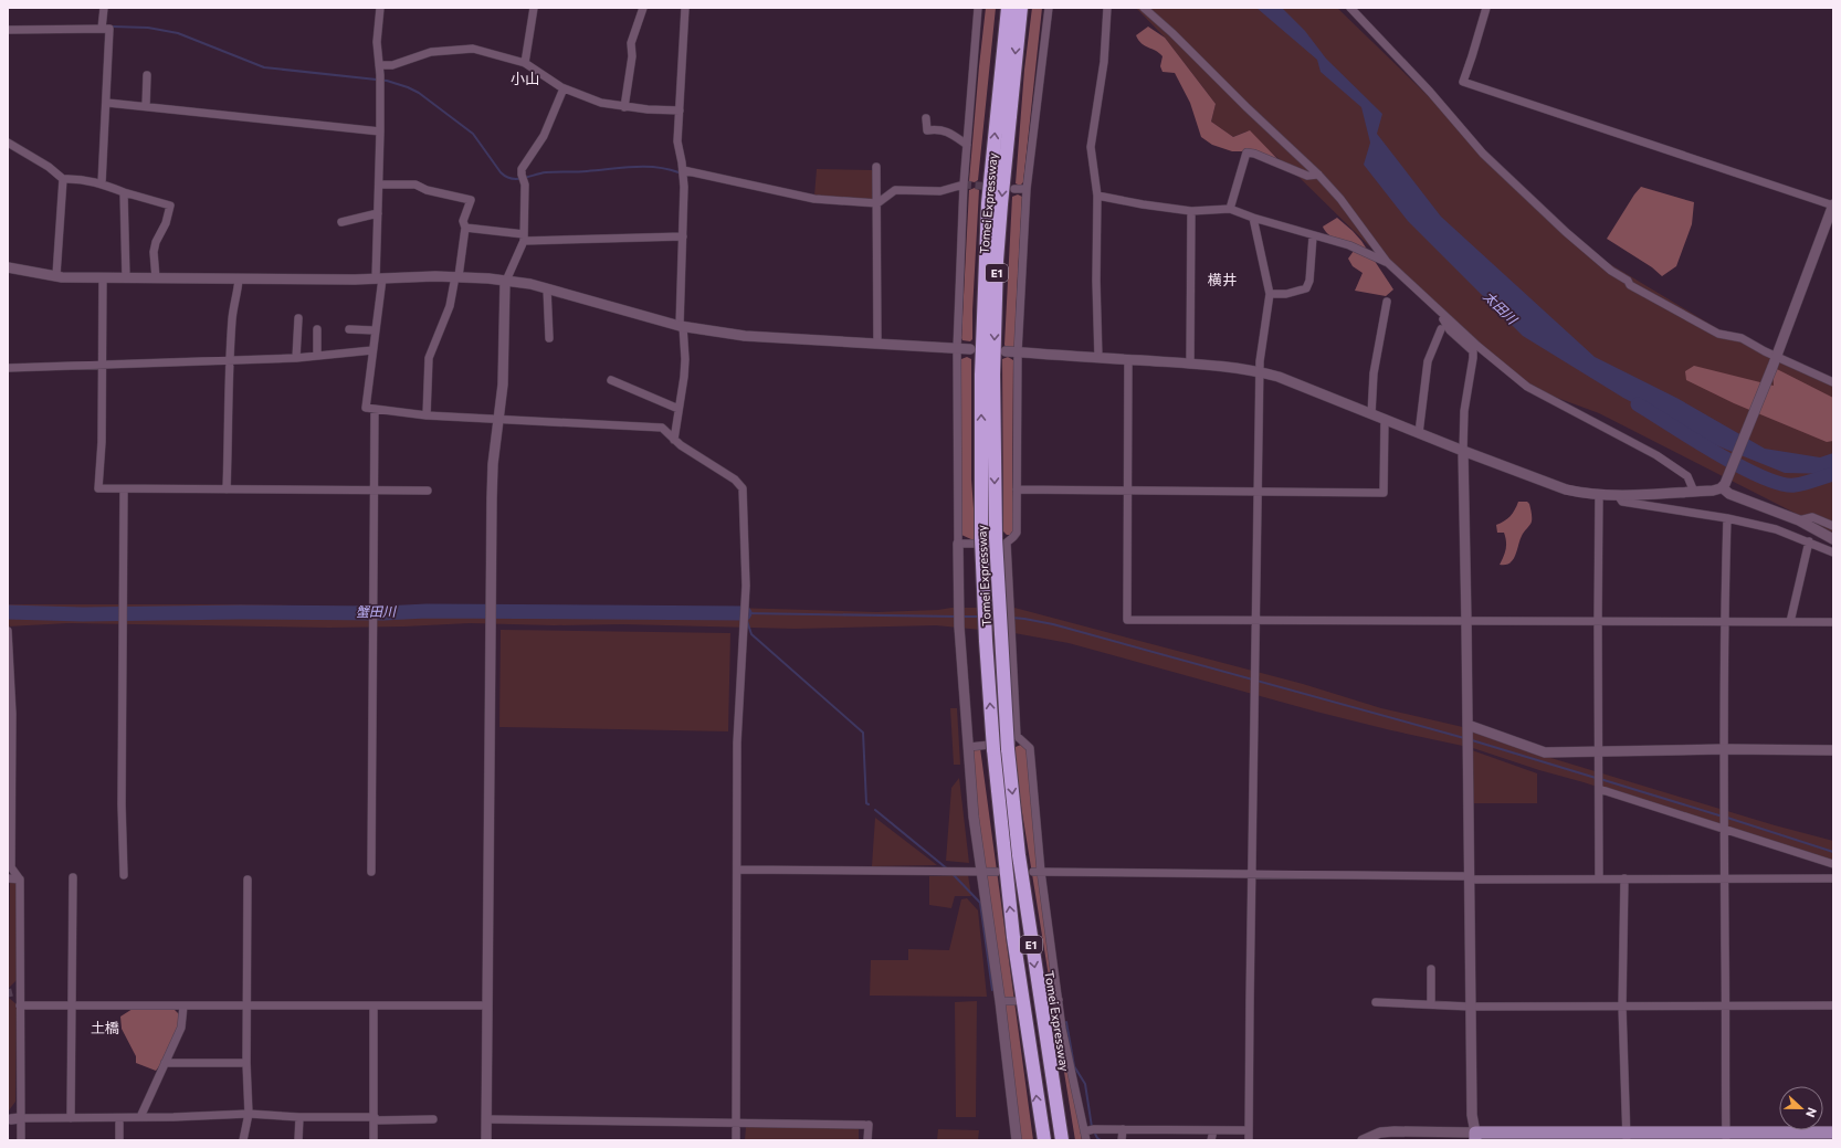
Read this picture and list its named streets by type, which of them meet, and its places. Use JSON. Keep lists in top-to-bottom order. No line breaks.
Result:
{"streets":{"highway":["Tomei Expressway","E1"]},"districts":["小山","横井","土橋"],"water":["太田川","蟹田川"],"north":"right"}
